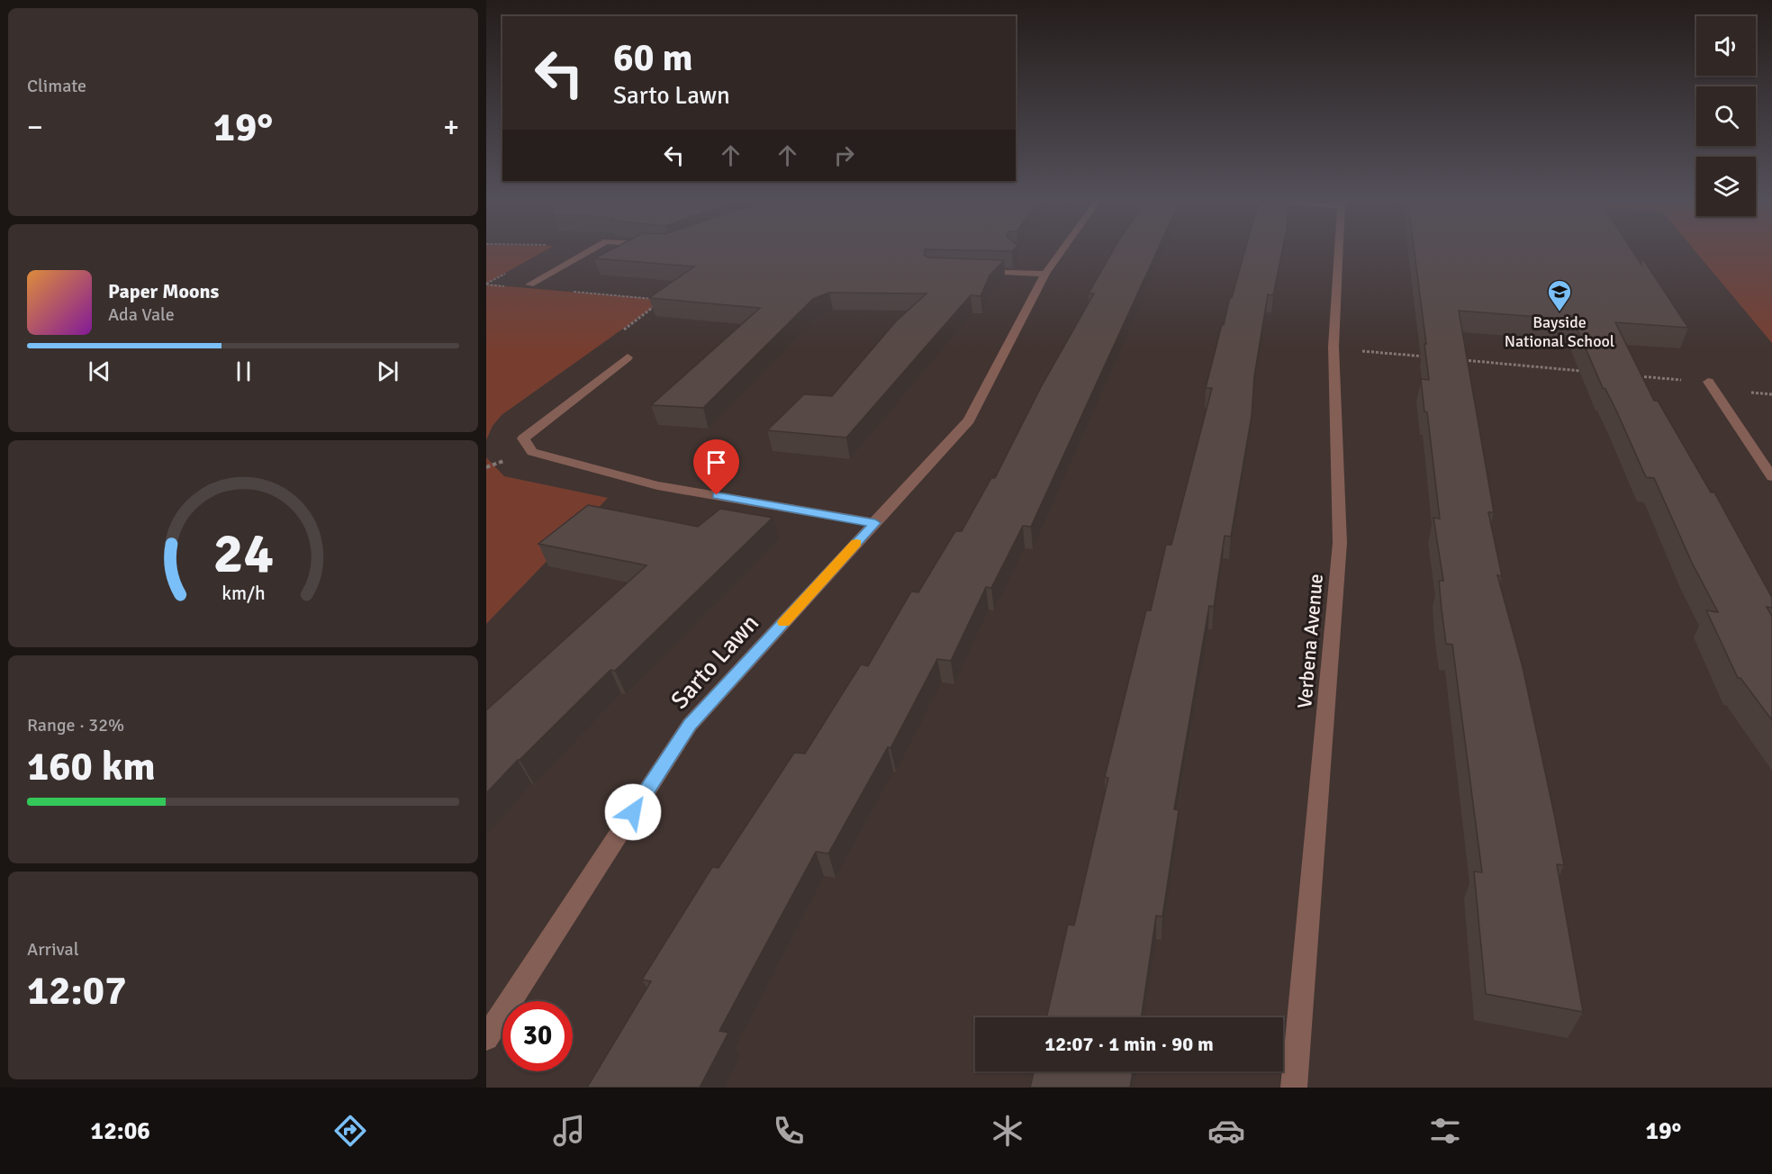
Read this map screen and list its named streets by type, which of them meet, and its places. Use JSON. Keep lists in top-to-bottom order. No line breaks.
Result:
{"streets":{"street":["Verbena Avenue","Sarto Lawn"]},"places":{"school or university":["Bayside National School"]},"page":{"tile":["Climate",["Range · 32%","160 km"],["Arrival","12:07"]],"turn":["60 m","Sarto Lawn"],"heat":["−","19°","+"],"song":["Paper Moons","Ada Vale"],"limit":"30","trip":"12:07 · 1 min · 90 m","tabs":["12:06","19°"],"gauge":["24","km/h"]}}
